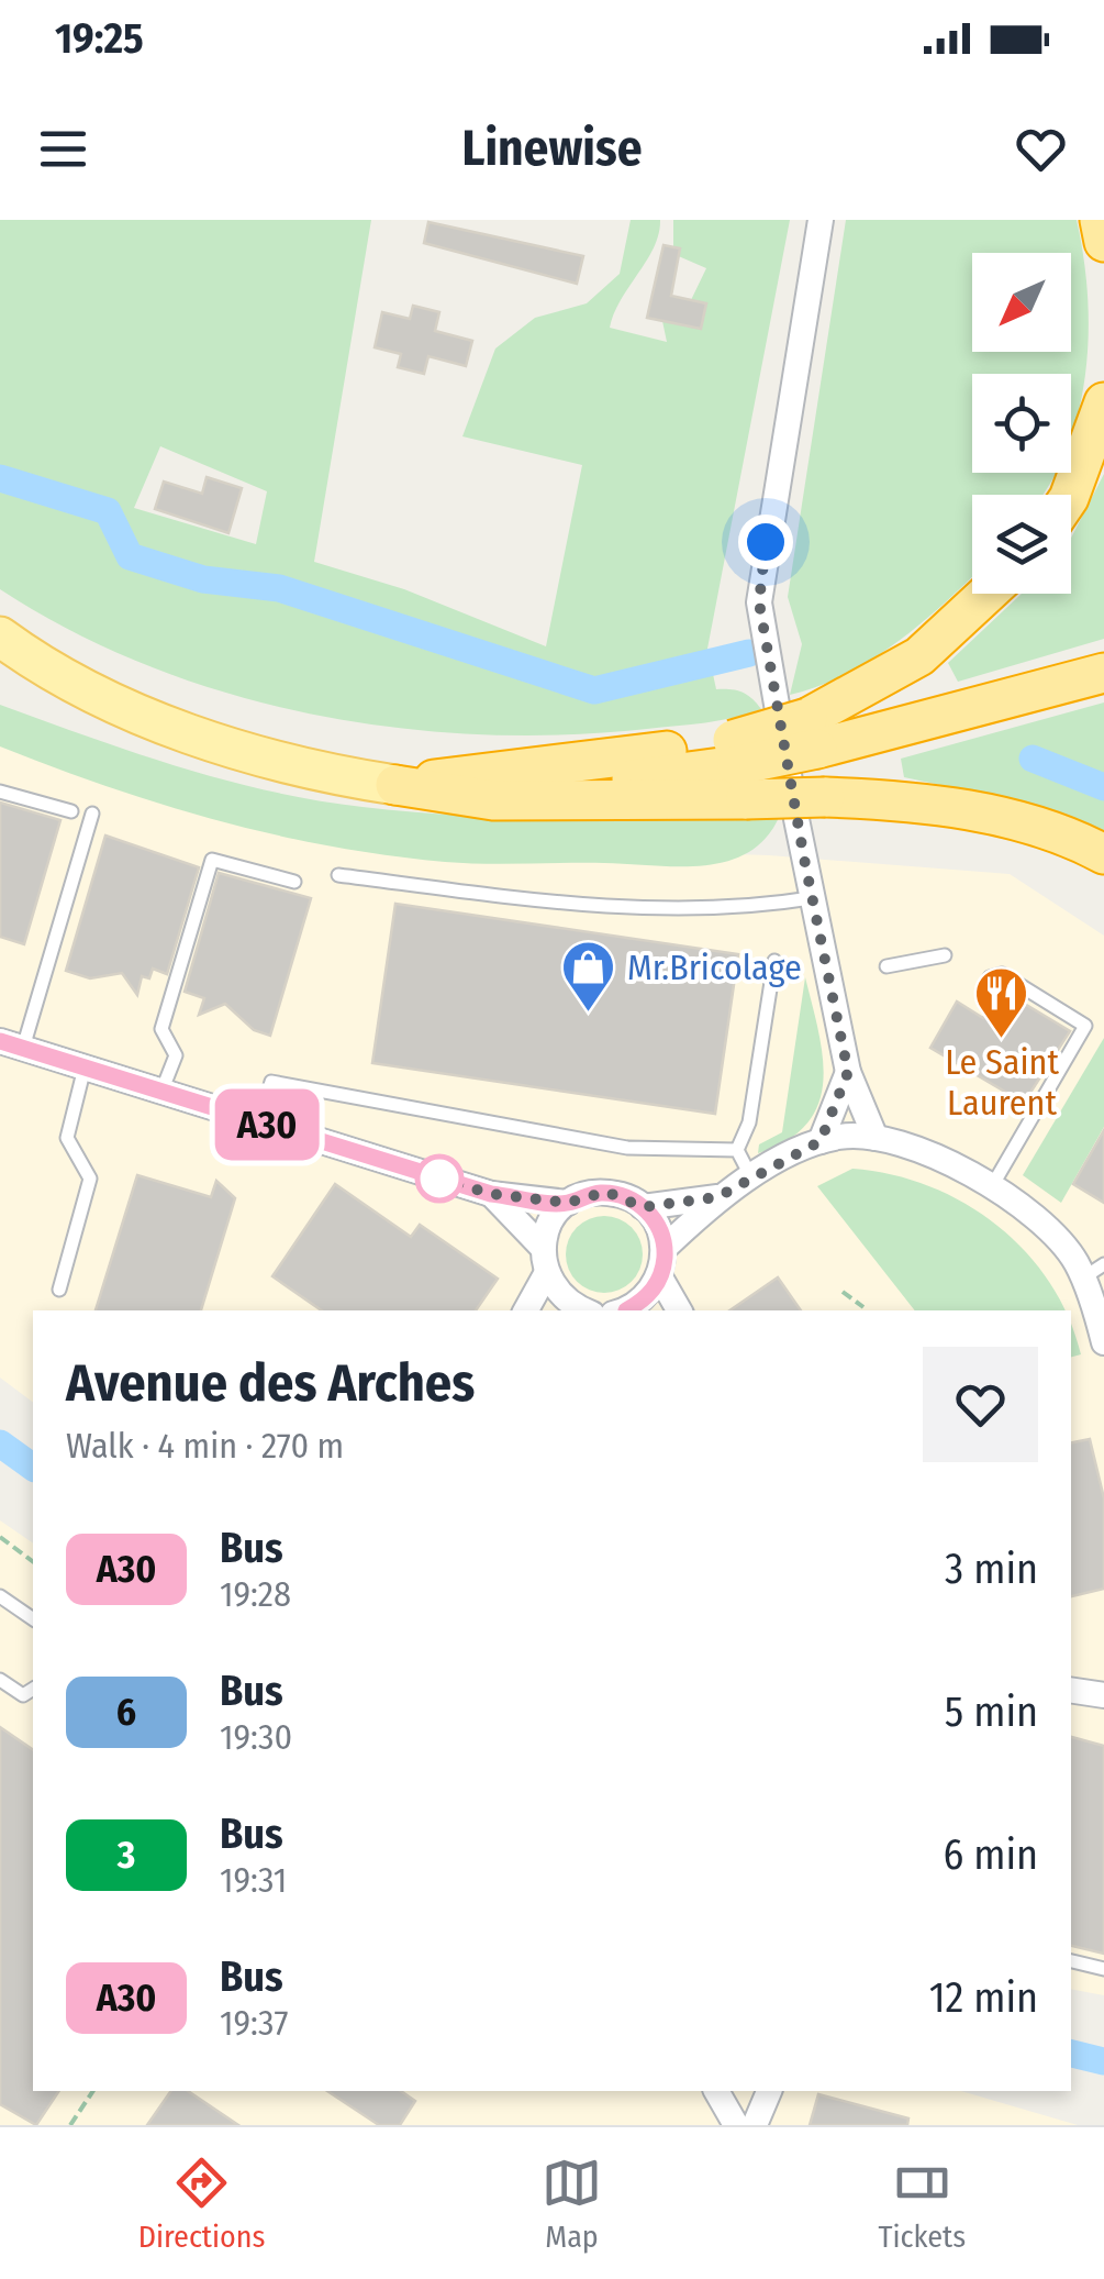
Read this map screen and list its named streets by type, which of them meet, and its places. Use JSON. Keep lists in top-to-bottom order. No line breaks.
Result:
{"places":{"shop":["Mr.Bricolage"],"restaurant":["Le Saint Laurent"]},"lines":["bus line A30"],"north":"bottom left","page":{"status":"19:25","header":"Linewise","on_map":"A30","heading":["Avenue des Arches","Walk · 4 min · 270 m"],"list":[{"mark":"A30","name":"Bus","note":"19:28","value":"3 min"},{"mark":"6","name":"Bus","note":"19:30","value":"5 min"},{"mark":"3","name":"Bus","note":"19:31","value":"6 min"},{"mark":"A30","name":"Bus","note":"19:37","value":"12 min"}],"tabs":["Directions","Map","Tickets"]}}
